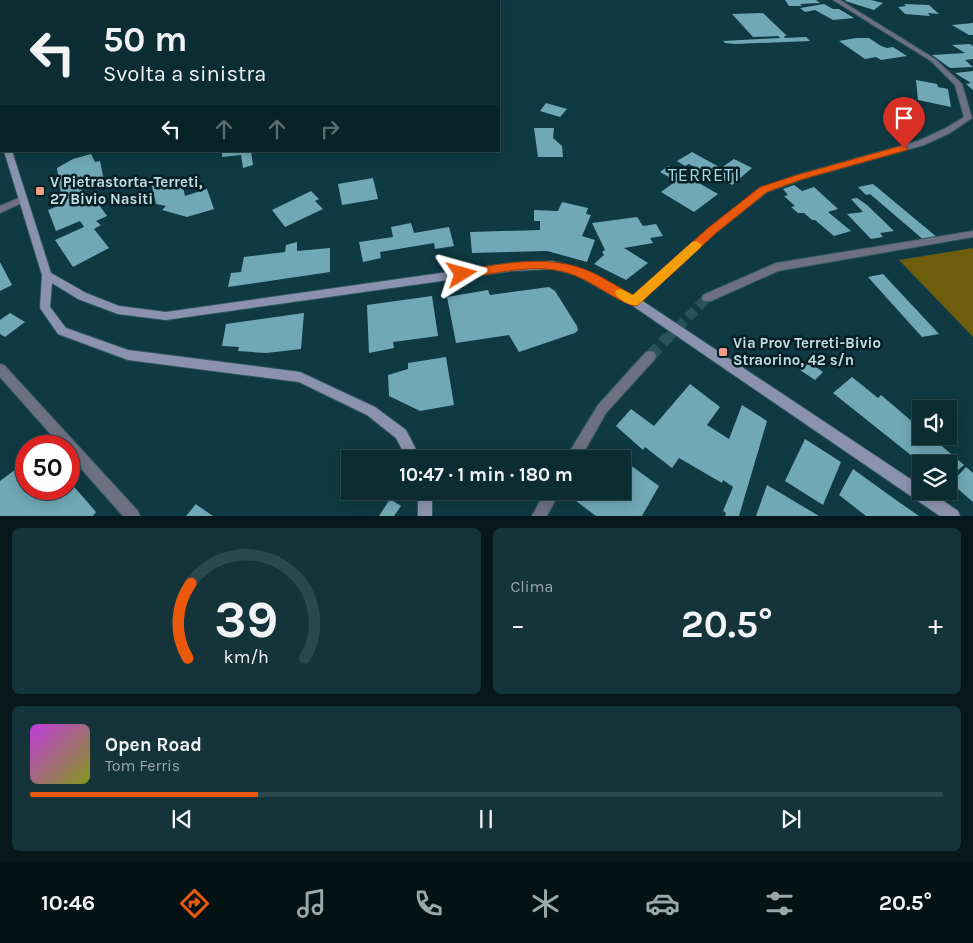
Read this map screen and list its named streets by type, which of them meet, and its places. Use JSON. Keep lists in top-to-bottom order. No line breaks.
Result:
{"districts":["TERRETI"],"places":{"transit":["V Pietrastorta-Terreti, 27 Bivio Nasiti","Via Prov Terreti-Bivio Straorino, 42 s/n"]},"page":{"turn":["50 m","Svolta a sinistra"],"limit":"50","trip":"10:47 · 1 min · 180 m","tile":"Clima","heat":["−","20.5°","+"],"song":["Open Road","Tom Ferris"],"tabs":["10:46","20.5°"],"gauge":["39","km/h"]}}
